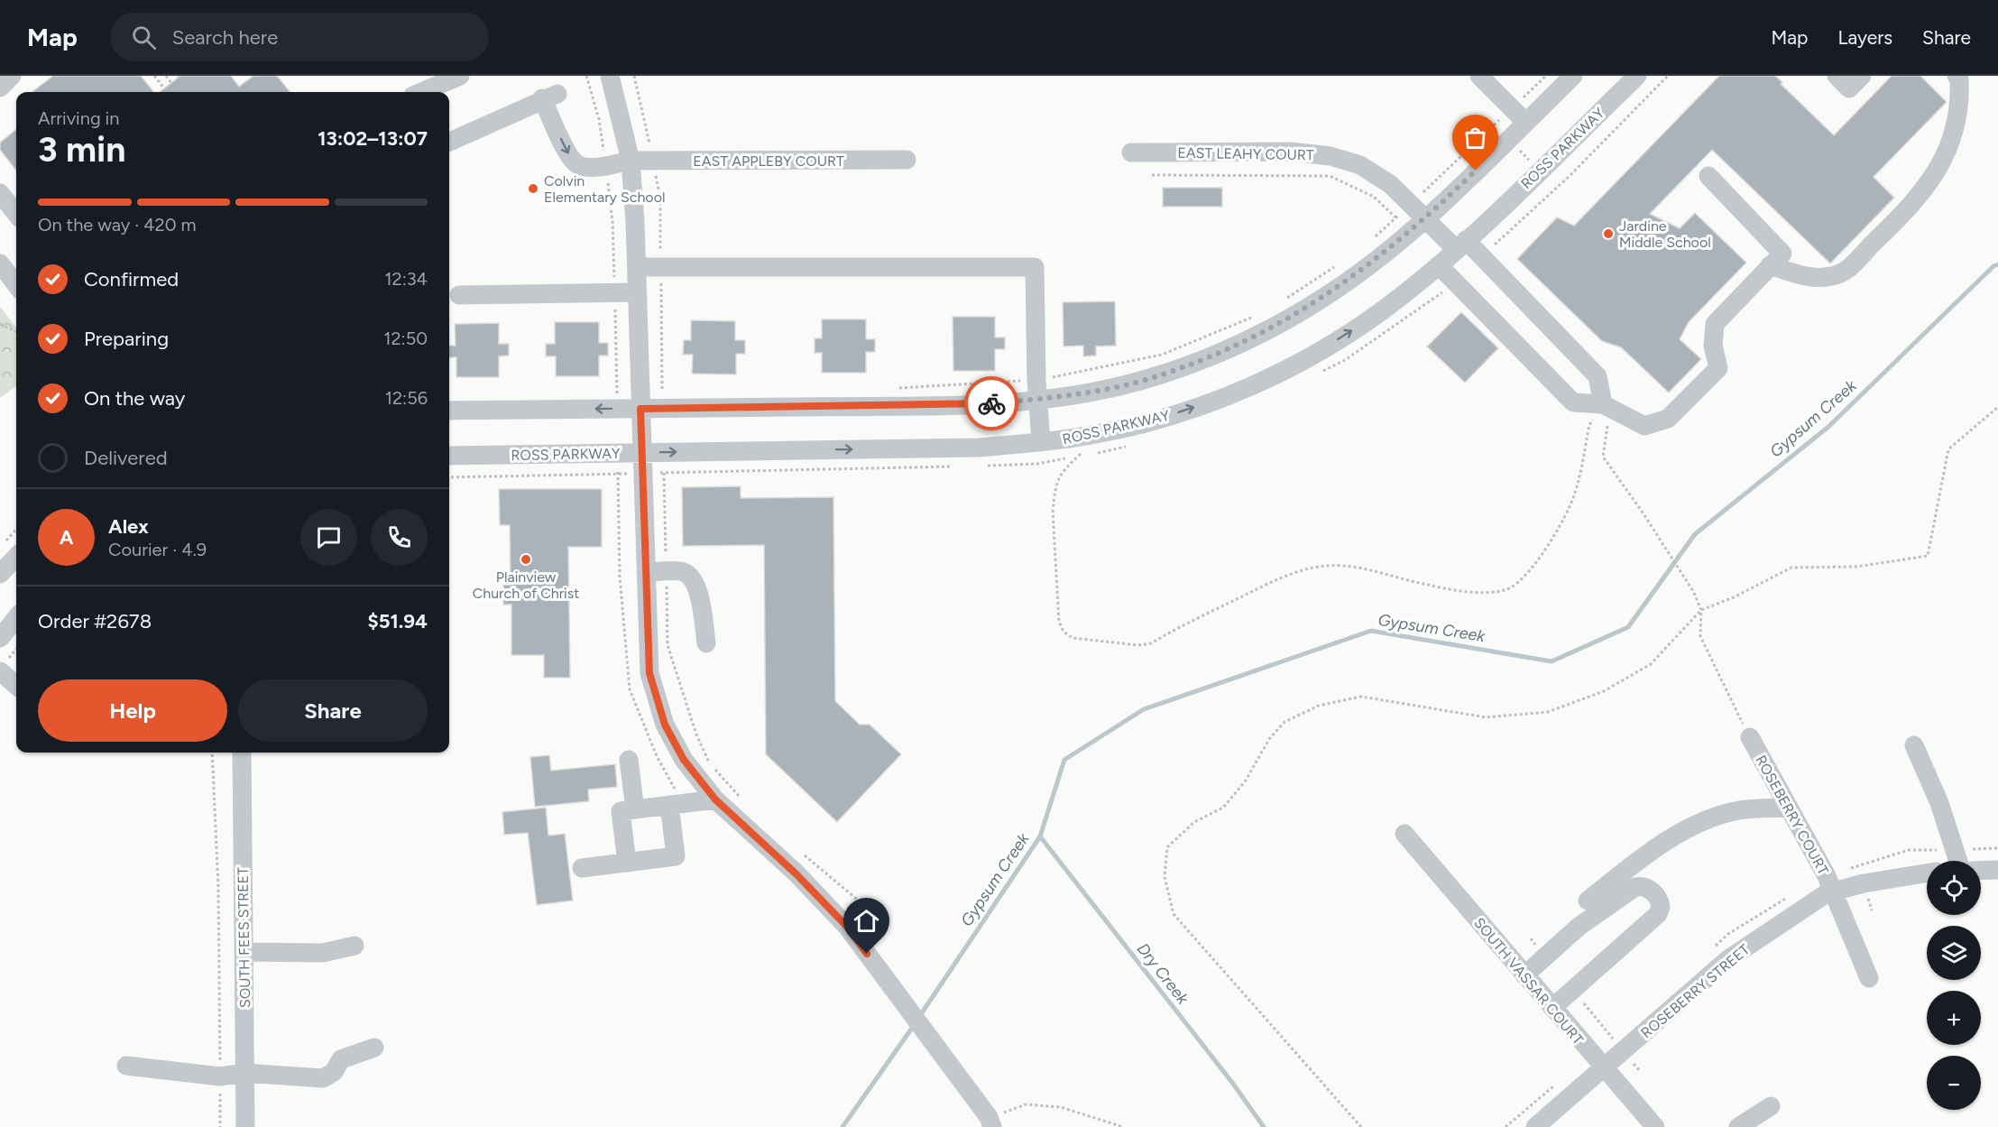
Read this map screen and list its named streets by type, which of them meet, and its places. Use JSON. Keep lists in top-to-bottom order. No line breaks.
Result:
{"streets":{"street":["ROSS PARKWAY","EAST LEAHY COURT","EAST APPLEBY COURT","ROSEBERRY COURT","SOUTH FEES STREET","SOUTH VASSAR COURT","ROSEBERRY STREET"]},"crossings":[["ROSS PARKWAY","EAST LEAHY COURT"],["ROSEBERRY COURT","ROSEBERRY STREET"],["SOUTH VASSAR COURT","ROSEBERRY STREET"]],"water":["Gypsum Creek","Dry Creek"],"places":["Colvin Elementary School","Jardine Middle School","Plainview Church of Christ"],"page":{"header":"Map","search":"Search here","nav":["Map","Layers","Share"],"heading":["3 min","Arriving in","13:02–13:07"],"panel":["Alex","Courier · 4.9","Order #2678","$51.94"],"bar":"On the way · 420 m","list":[["Confirmed","12:34"],["Preparing","12:50"],["On the way","12:56"],"Delivered"],"round":"A","buttons":["Help","Share"],"map_buttons":["+","−"]}}
